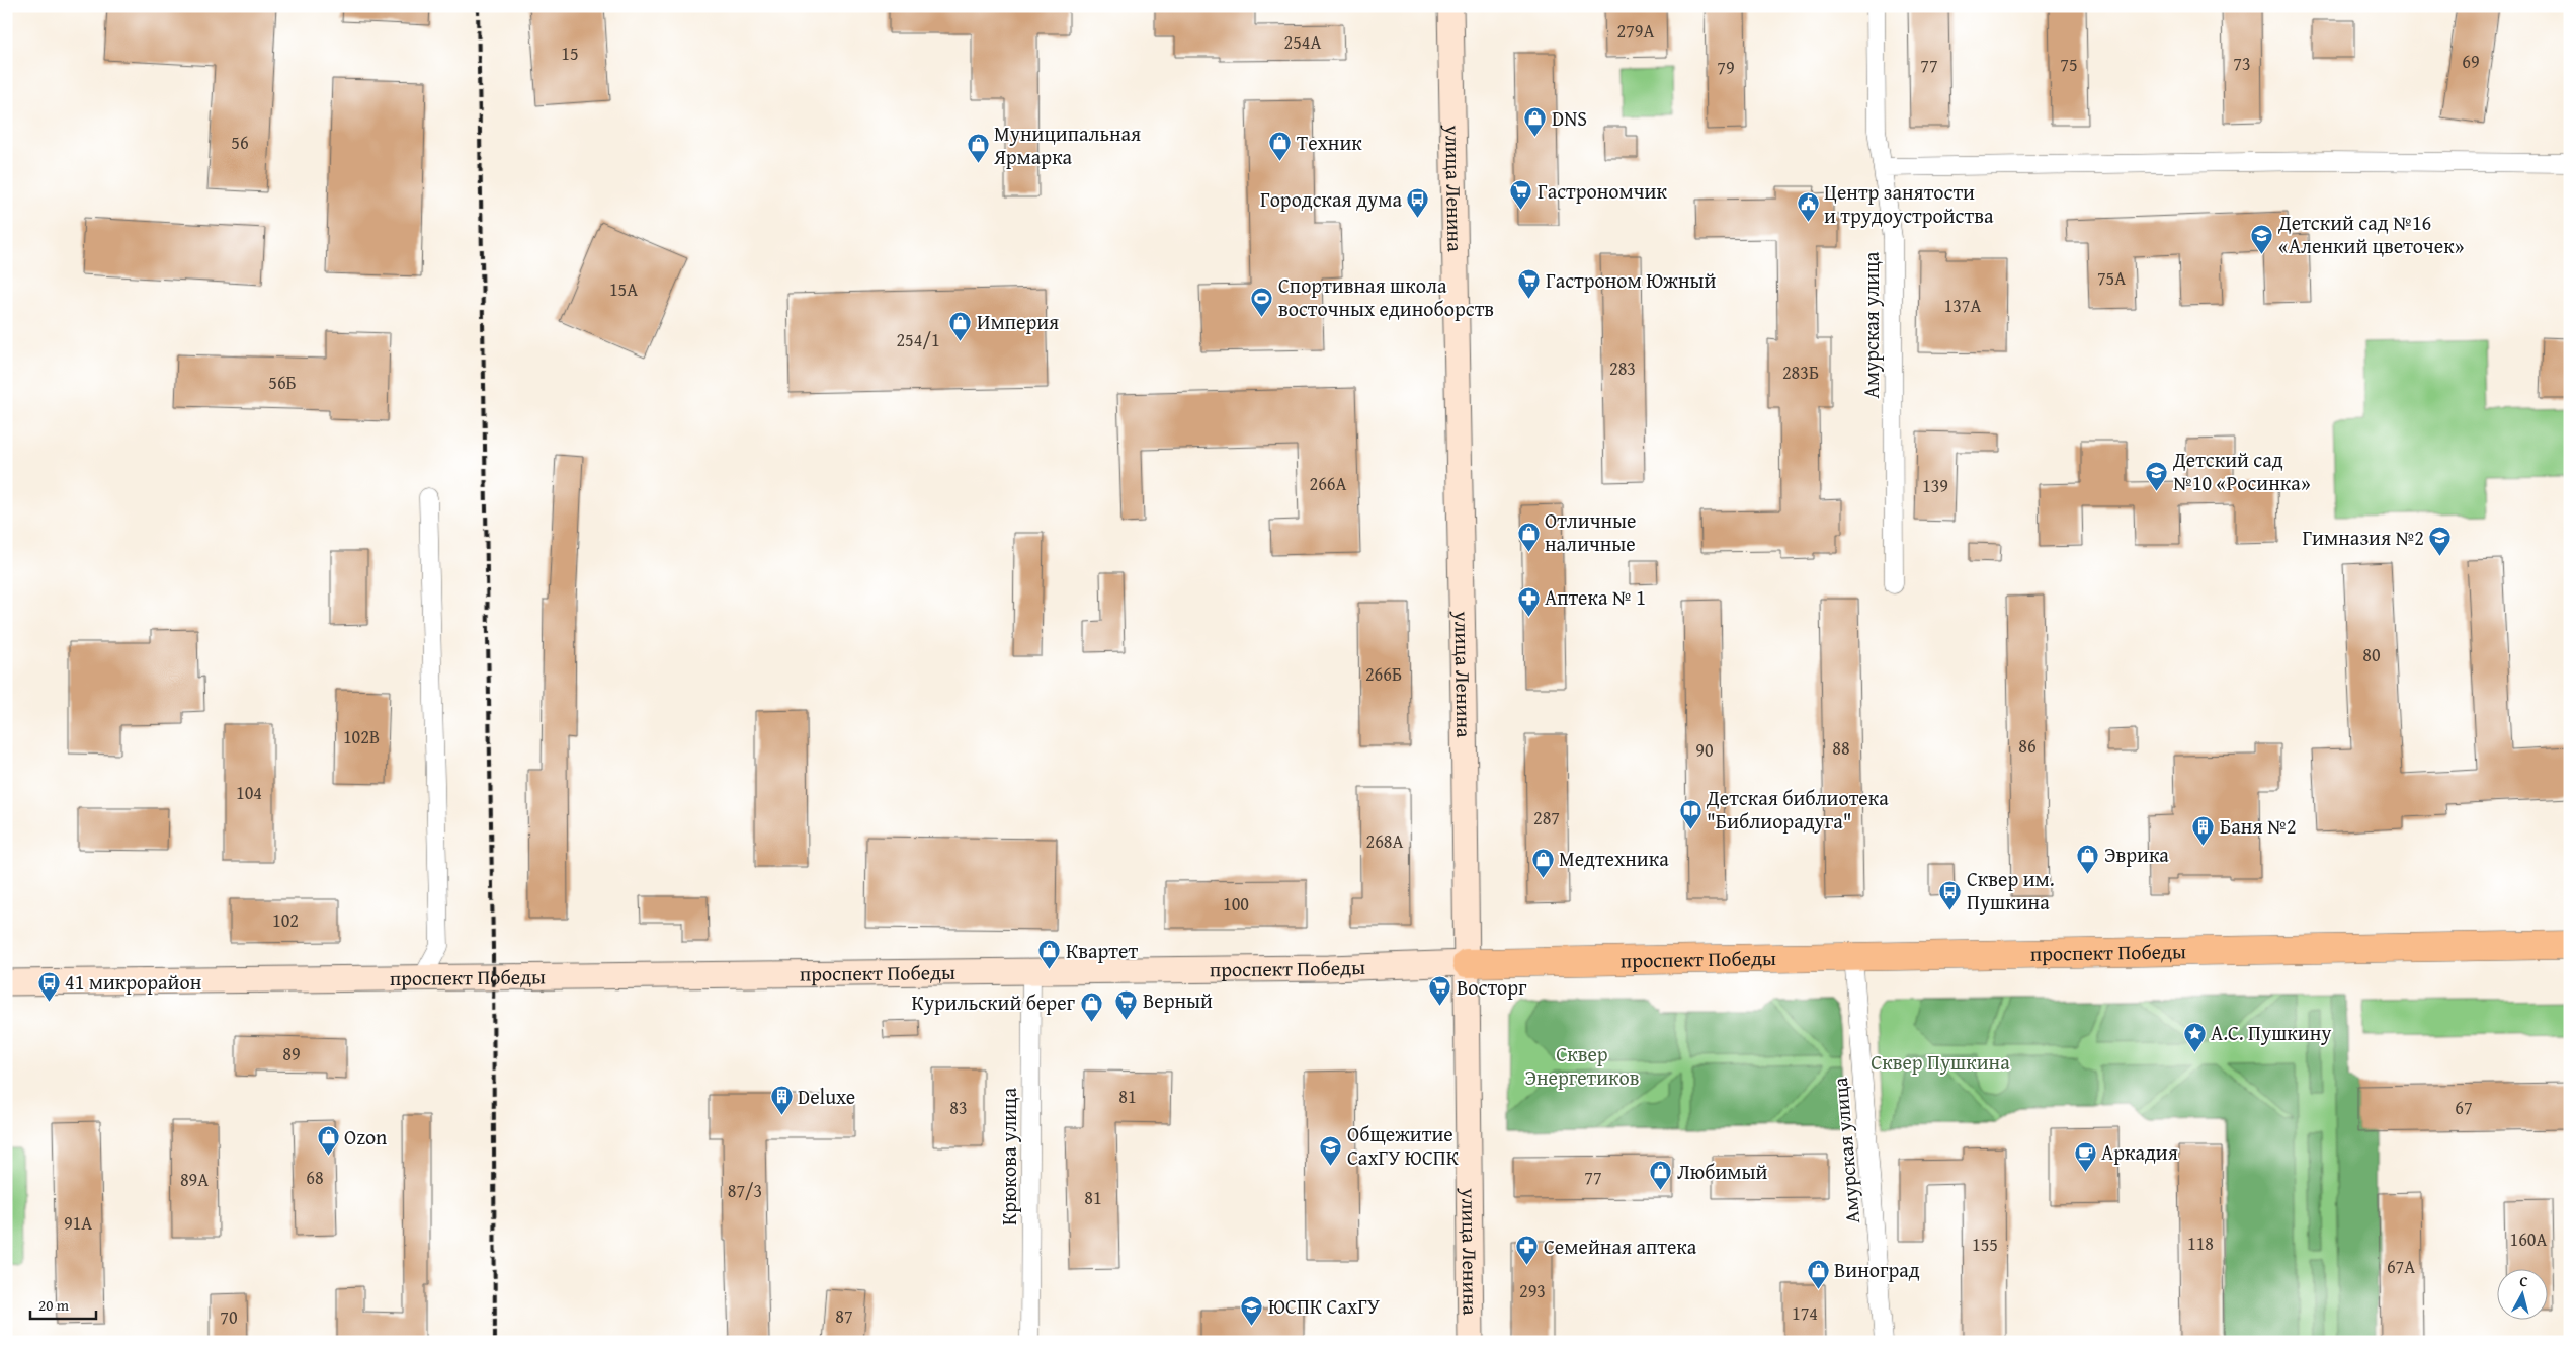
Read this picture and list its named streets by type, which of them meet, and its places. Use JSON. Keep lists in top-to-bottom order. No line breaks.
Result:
{"streets":{"main road":["улица Ленина","проспект Победы"],"street":["Амурская улица","Крюкова улица"]},"crossings":[["улица Ленина","проспект Победы"],["Амурская улица","проспект Победы"],["проспект Победы","Крюкова улица"]],"parks":["Сквер Энергетиков","Сквер Пушкина"],"places":{"shop":["DNS","Техник","Муниципальная Ярмарка","Империя","Отличные наличные","Эврика","Медтехника","Квартет","Курильский берег","Ozon","Любимый","Виноград"],"supermarket":["Гастрономчик","Гастроном Южный","Восторг","Верный"],"bus stop":["Городская дума","Сквер им. Пушкина","41 микрорайон"],"public building":["Центр занятости и трудоустройства"],"school or university":["Детский сад №16 «Аленкий цветочек»","Детский сад №10 «Росинка»","Гимназия №2","Общежитие СахГУ ЮСПК","ЮСПК СахГУ"],"sports":["Спортивная школа восточных единоборств"],"pharmacy":["Аптека № 1","Семейная аптека"],"library":["Детская библиотека \"Библиорадуга\""],"building":["Баня №2","Deluxe"],"place":["А.С. Пушкину"],"cafe":["Аркадия"]},"house_numbers":["279А","254А","15","69","73","75","77","79","56","75А","15А","137А","254/1","283","283Б","56Б","266А","139","80","266Б","102В","86","88","90","104","287","268А","100","102","89","81","83","67","68","77","89А","87/3","81","91А","160А","118","155","67А","293","174","87","70"],"scale_bar":"20 m","north":"top"}
